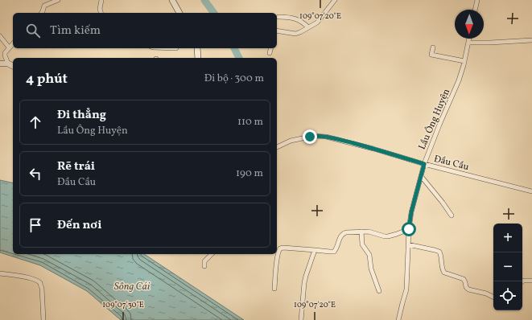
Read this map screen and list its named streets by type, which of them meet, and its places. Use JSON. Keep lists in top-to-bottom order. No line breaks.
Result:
{"streets":{"street":["Lầu Ông Huyện","Đầu Cầu"]},"crossings":[["Lầu Ông Huyện","Đầu Cầu"]],"water":["Sông Cái"],"north":"bottom","page":{"search":"Tìm kiếm","heading":["4 phút","Đi bộ · 300 m"],"list":[["Đi thẳng","Lầu Ông Huyện","110 m"],["Rẽ trái","Đầu Cầu","190 m"],"Đến nơi"],"map_buttons":["+","−"]},"coordinates":["109°07'20\"E","109°07'30\"E"]}
